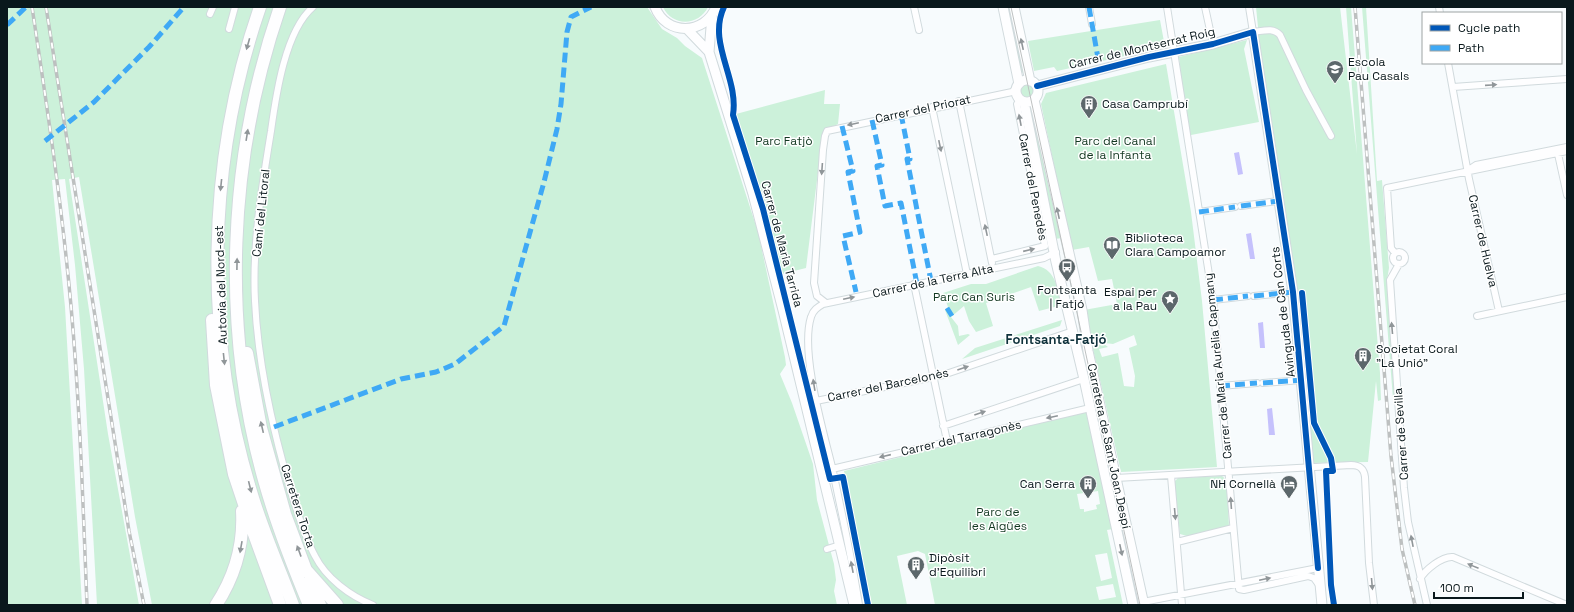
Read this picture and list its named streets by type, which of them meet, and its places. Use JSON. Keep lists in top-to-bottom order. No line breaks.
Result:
{"streets":{"highway":["Autovia del Nord-est"],"street":["Carrer de Montserrat Roig","Carrer del Priorat","Carrer del Penedès","Camí del Litoral","Carrer de Huelva","Carrer de Maria Tarrida","Carrer de la Terra Alta","Avinguda de Can Corts","Carrer de Maria Aurèlia Capmany","Carrer del Barcelonès","Carrer de Sevilla","Carrer del Tarragonès","Carretera de Sant Joan Despí","Carretera Torta"]},"crossings":[["Carrer de Montserrat Roig","Carrer del Priorat"],["Carrer de Montserrat Roig","Carrer del Penedès"],["Carrer de Montserrat Roig","Avinguda de Can Corts"],["Carrer de Montserrat Roig","Carrer de Maria Aurèlia Capmany"],["Carrer de Montserrat Roig","Carretera de Sant Joan Despí"],["Carrer del Priorat","Carrer del Penedès"],["Carrer del Priorat","Carrer de la Terra Alta"],["Carrer del Priorat","Carretera de Sant Joan Despí"],["Carrer del Penedès","Carretera de Sant Joan Despí"],["Camí del Litoral","Carretera Torta"],["Carrer de Huelva","Carrer de Sevilla"],["Carrer de la Terra Alta","Carrer del Barcelonès"],["Carrer de la Terra Alta","Carretera de Sant Joan Despí"],["Carrer del Barcelonès","Carretera de Sant Joan Despí"],["Carrer del Tarragonès","Carretera de Sant Joan Despí"]],"one_way":["Carrer de Sevilla"],"districts":["Fontsanta-Fatjó"],"parks":["Parc Fatjò","Parc del Canal de la Infanta","Parc Can Suris","Parc de les Aigües"],"places":{"school or university":["Escola Pau Casals"],"building":["Casa Camprubí","Societat Coral \"La Unió\"","Can Serra","Dipòsit d'Equilibri"],"library":["Biblioteca Clara Campoamor"],"bus stop":["Fontsanta | Fatjó"],"place":["Espai per a la Pau"],"hotel":["NH Cornellà"]},"legend":["Cycle path","Path"],"scale_bar":"100 m"}
